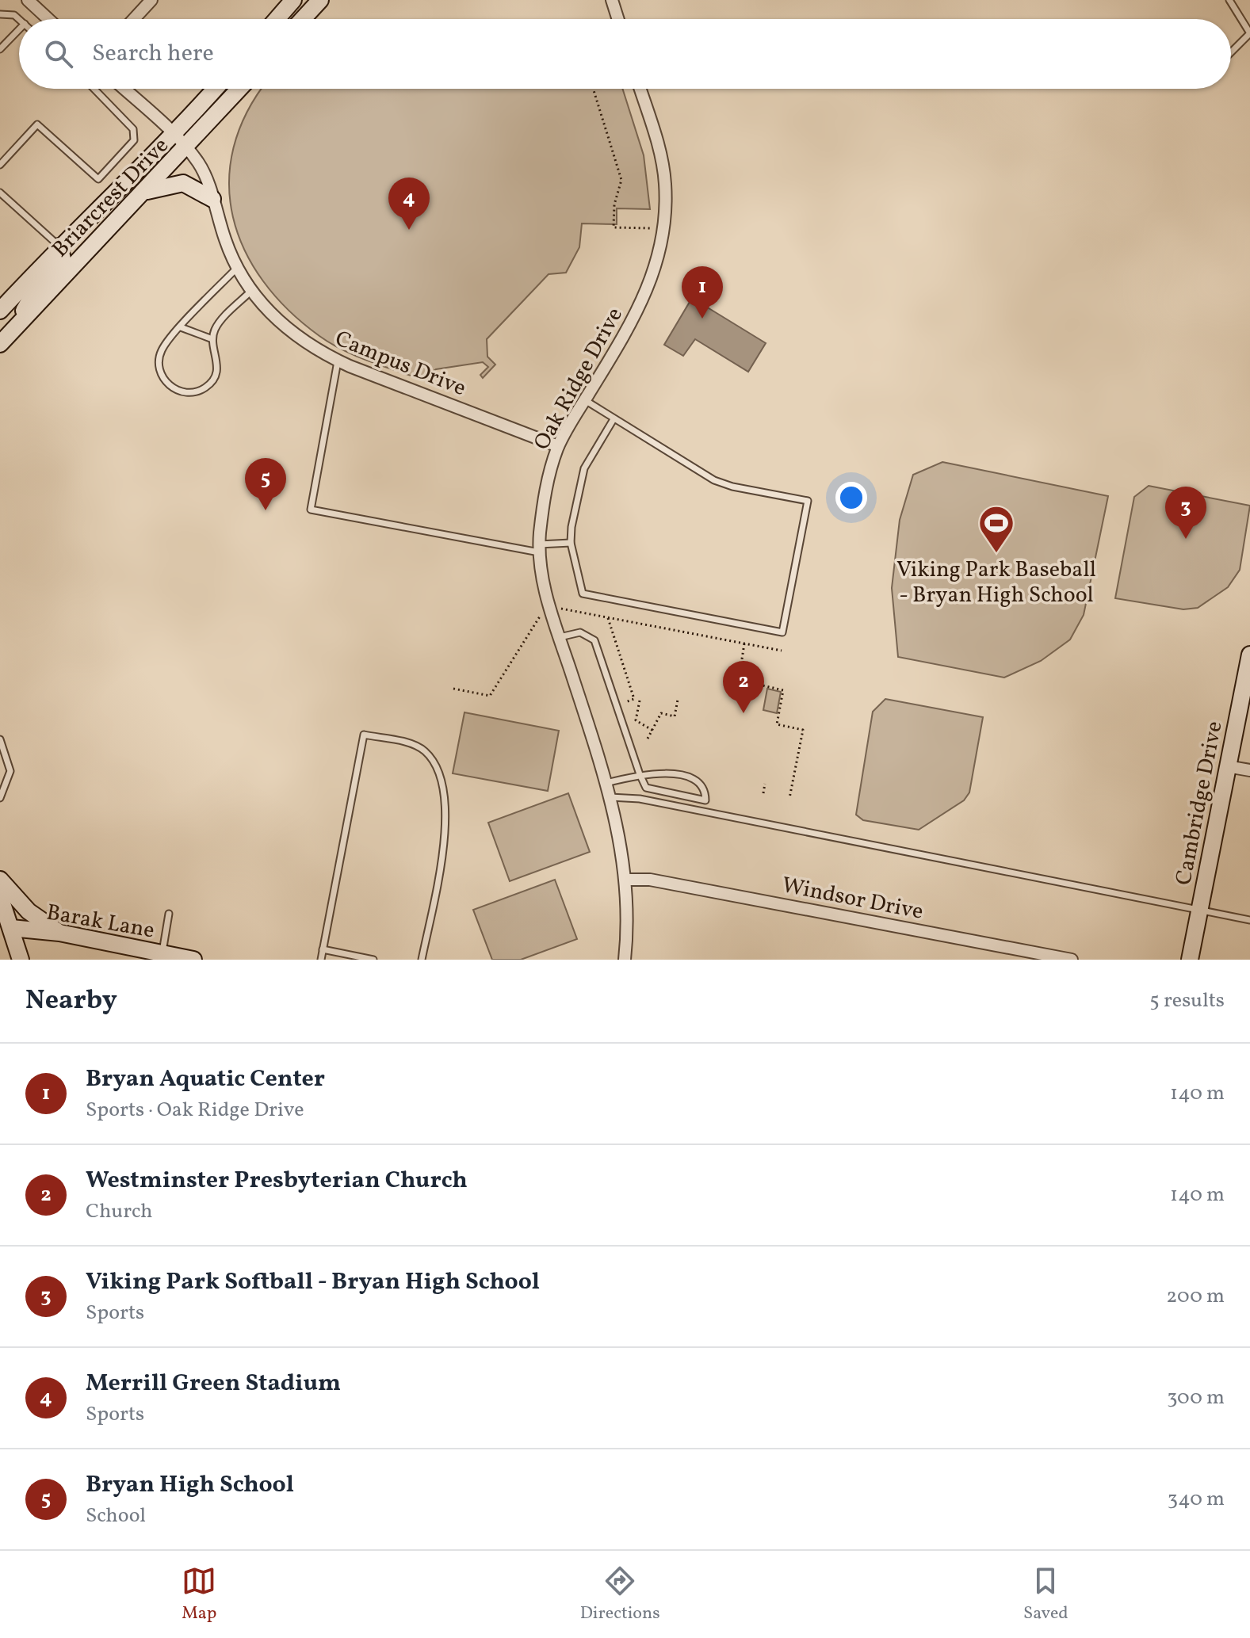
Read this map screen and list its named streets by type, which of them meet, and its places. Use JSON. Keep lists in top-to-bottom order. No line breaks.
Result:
{"streets":{"main road":["Briarcrest Drive","Cambridge Drive","Barak Lane"],"street":["Campus Drive","Oak Ridge Drive","Windsor Drive"]},"crossings":[["Briarcrest Drive","Campus Drive"],["Campus Drive","Oak Ridge Drive"],["Oak Ridge Drive","Windsor Drive"]],"places":{"sports":["Viking Park Baseball - Bryan High School"]},"page":{"search":"Search here","pins":["4","1","5","3","2"],"heading":["Nearby","5 results"],"list":[{"mark":"1","name":"Bryan Aquatic Center","note":"Sports · Oak Ridge Drive","value":"140 m"},{"mark":"2","name":"Westminster Presbyterian Church","note":"Church","value":"140 m"},{"mark":"3","name":"Viking Park Softball - Bryan High School","note":"Sports","value":"200 m"},{"mark":"4","name":"Merrill Green Stadium","note":"Sports","value":"300 m"},{"mark":"5","name":"Bryan High School","note":"School","value":"340 m"}],"nav":["Map","Directions","Saved"]}}
